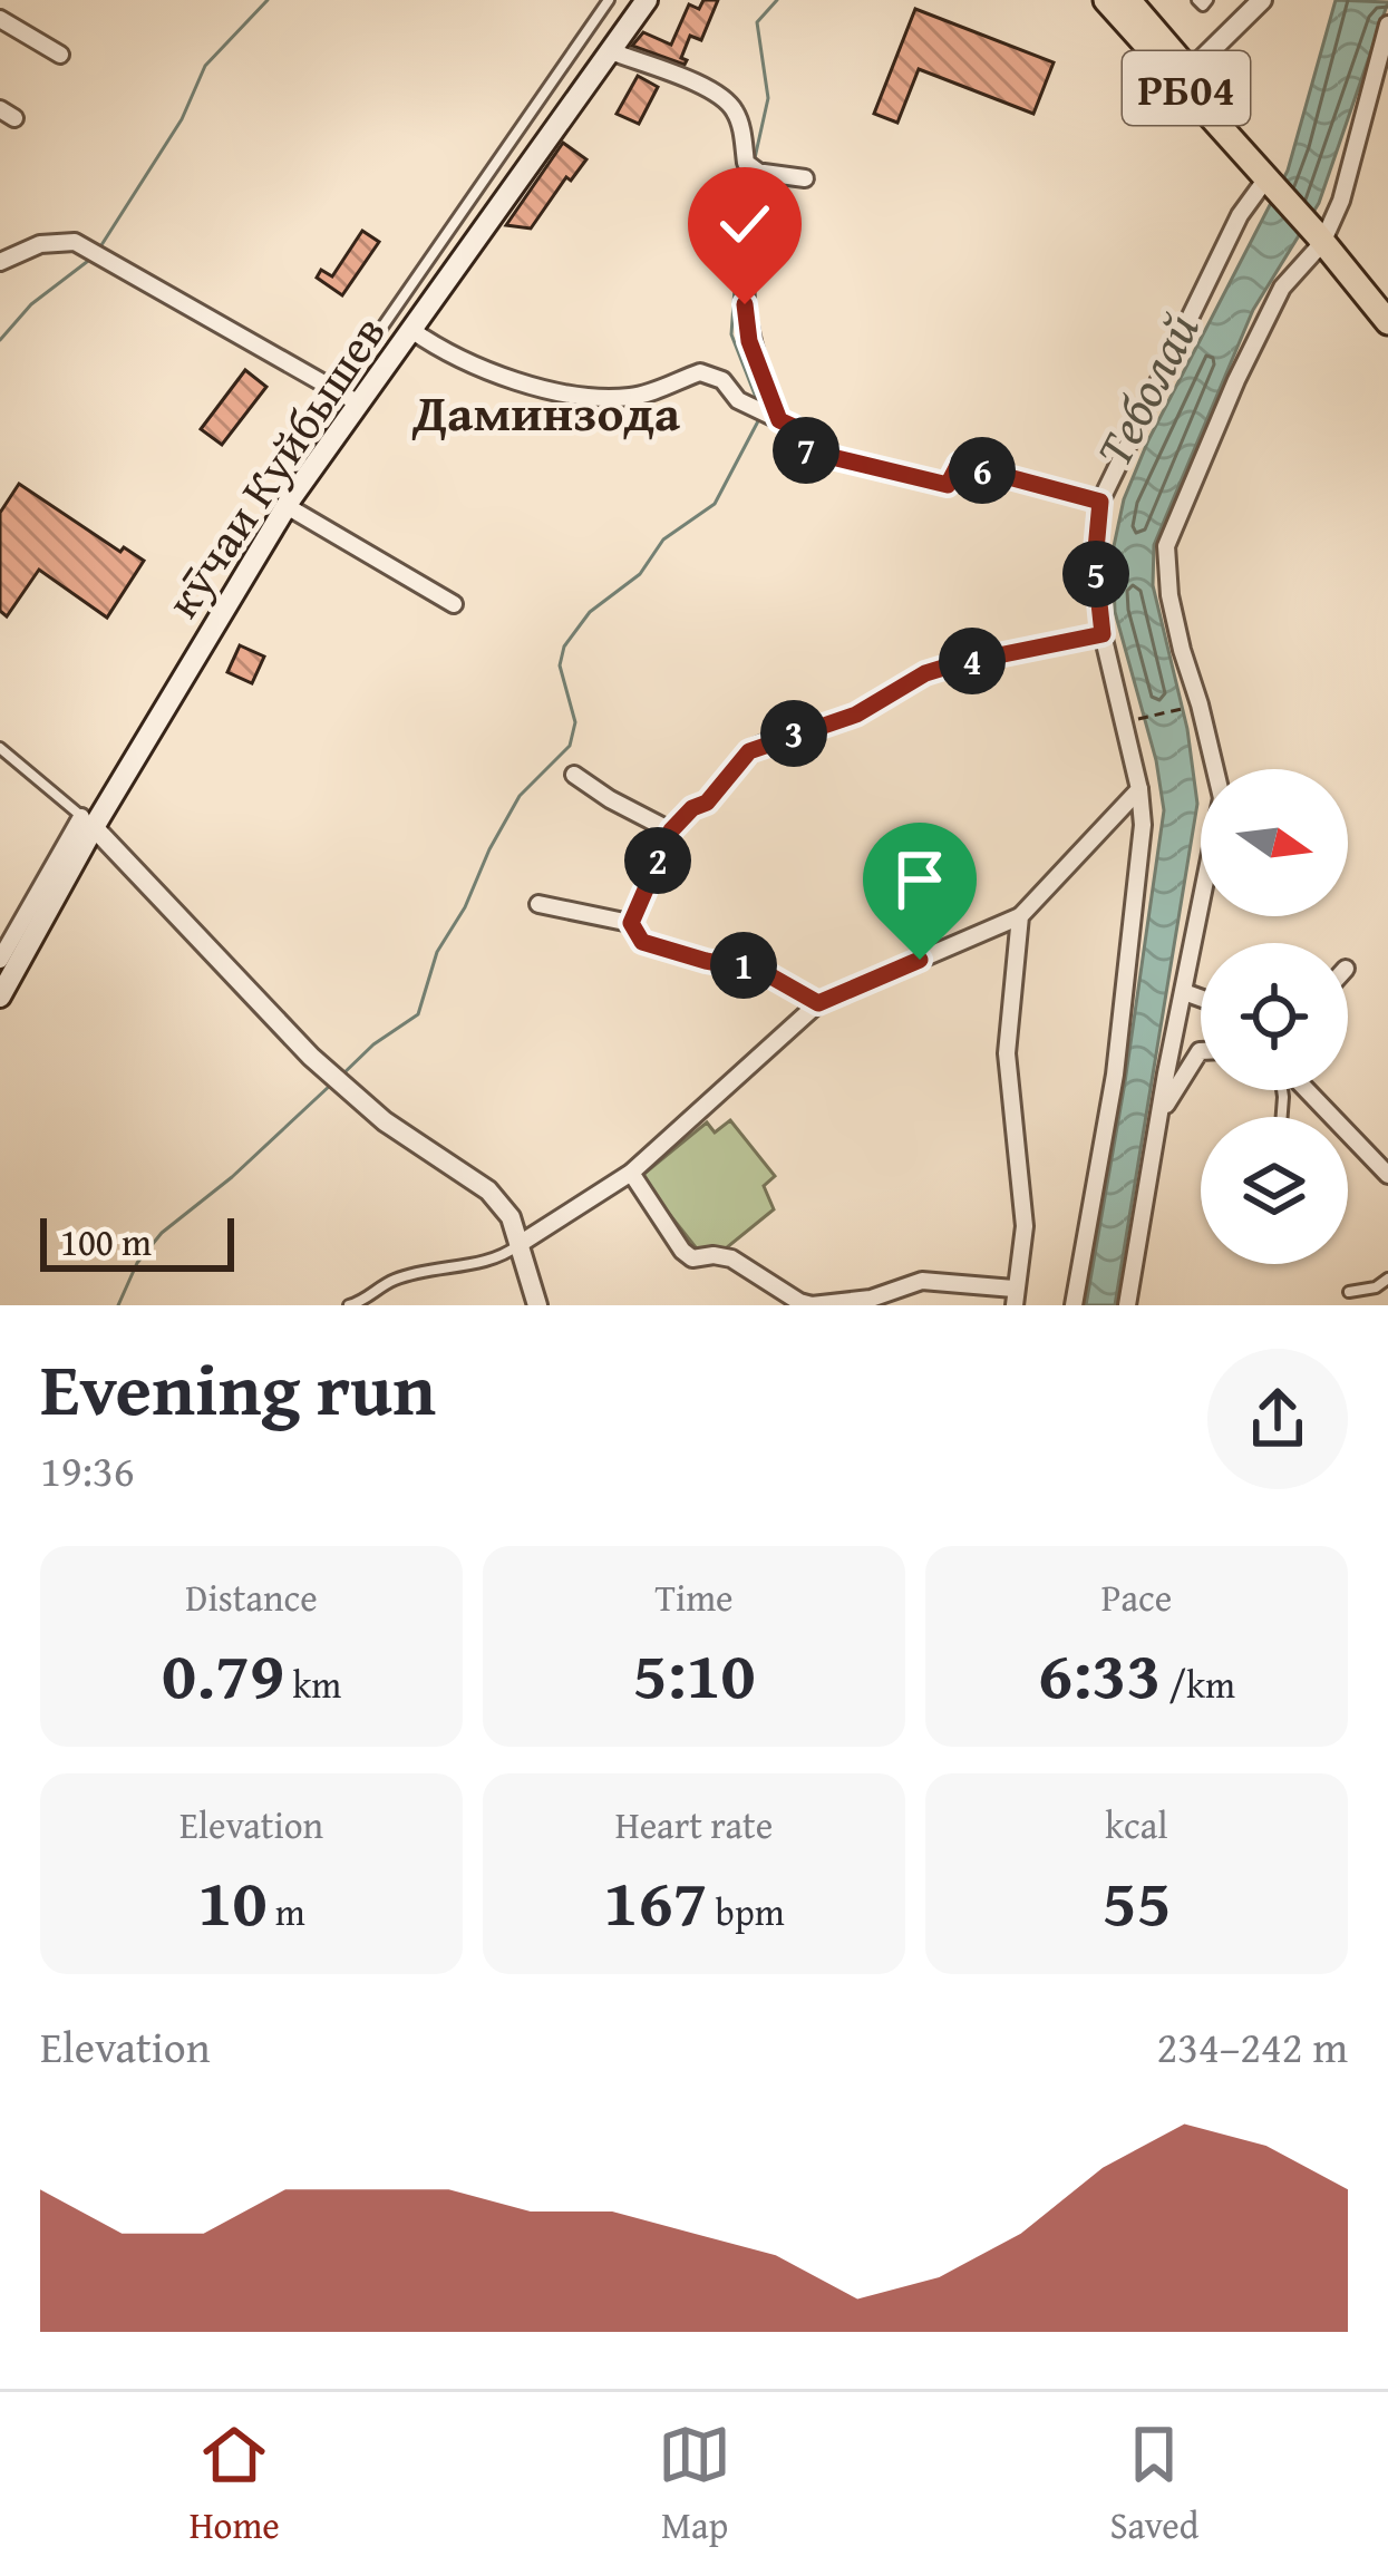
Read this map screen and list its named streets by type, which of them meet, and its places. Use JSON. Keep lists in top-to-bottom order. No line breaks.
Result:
{"streets":{"main road":["РБ04","кӯчаи Куйбышев"]},"districts":["Даминзода"],"water":["Теболай"],"scale_bar":"100 m","north":"right","page":{"pins":["7","6","5","4","3","2","1"],"scale":"100 m","heading":["Evening run","19:36"],"stats":[["Distance","0.79 km"],["Time","5:10"],["Pace","6:33 /km"],["Elevation","10 m"],["Heart rate","167 bpm"],["kcal","55"]],"chart":["Elevation","234–242 m"],"tabs":["Home","Map","Saved"]}}
